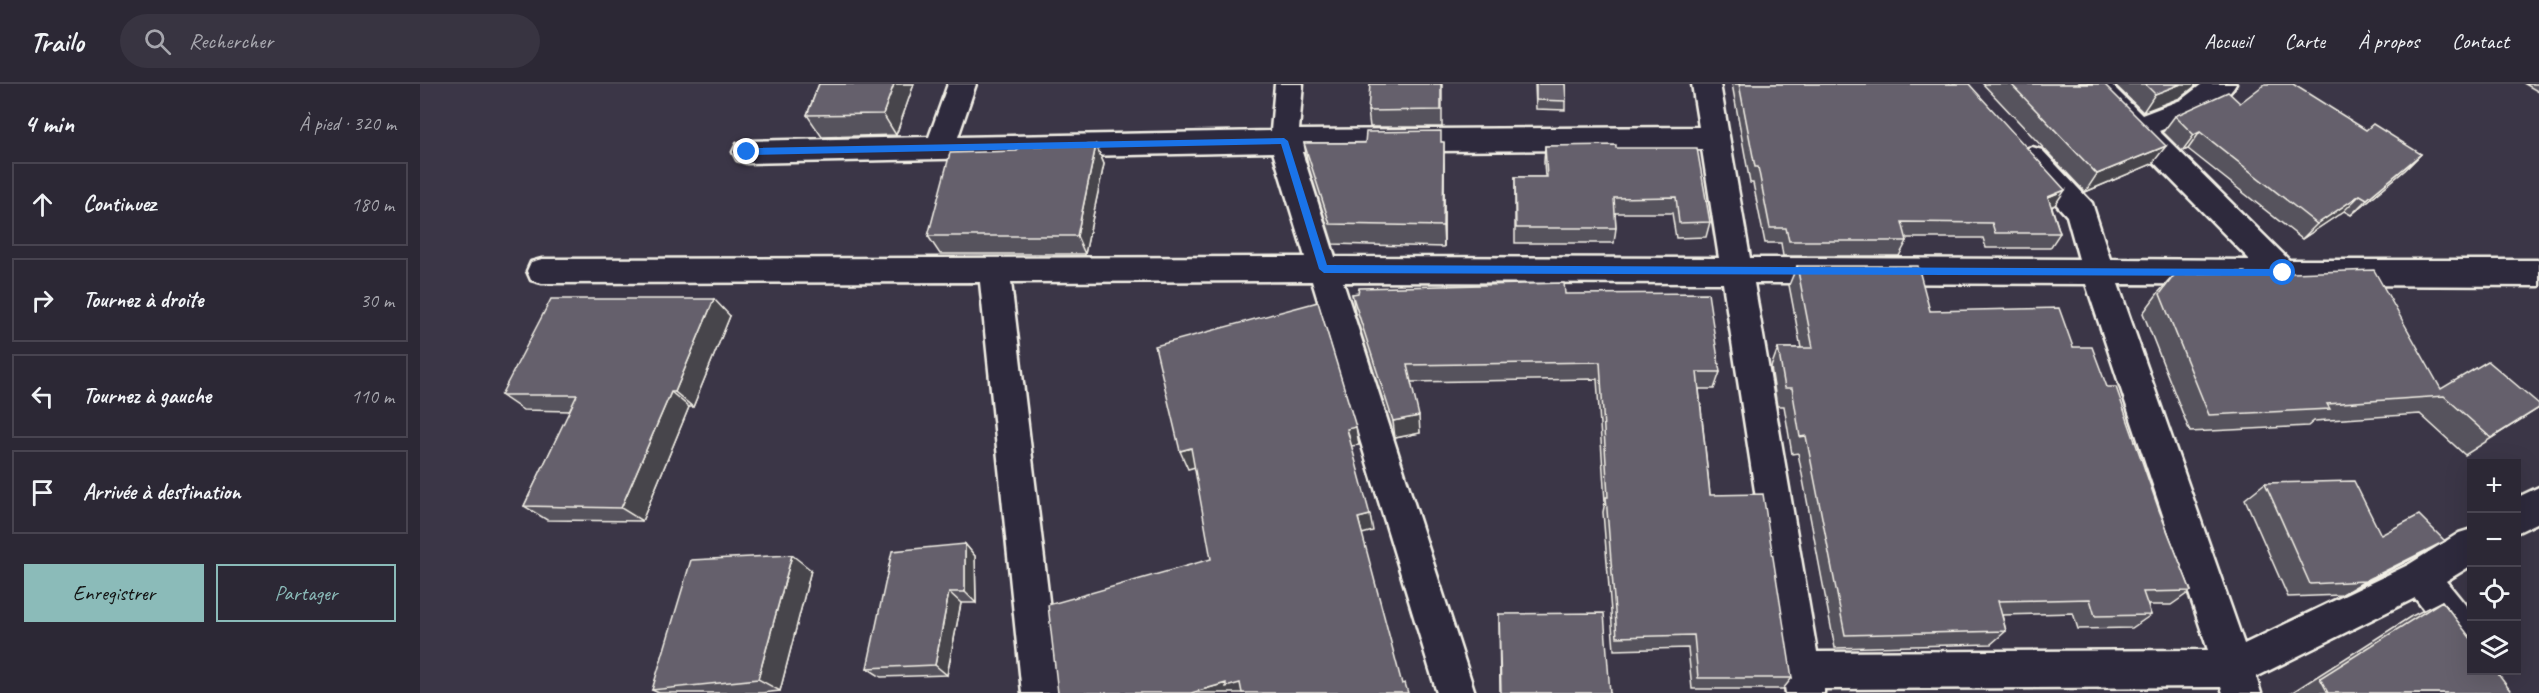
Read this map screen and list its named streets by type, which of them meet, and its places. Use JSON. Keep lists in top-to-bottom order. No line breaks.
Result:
{"page":{"header":"Trailo","search":"Rechercher","nav":["Accueil","Carte","À propos","Contact"],"heading":["4 min","À pied · 320 m"],"list":[["Continuez","180 m"],["Tournez à droite","30 m"],["Tournez à gauche","110 m"],"Arrivée à destination"],"map_buttons":["+","−"],"buttons":["Enregistrer","Partager"]}}
